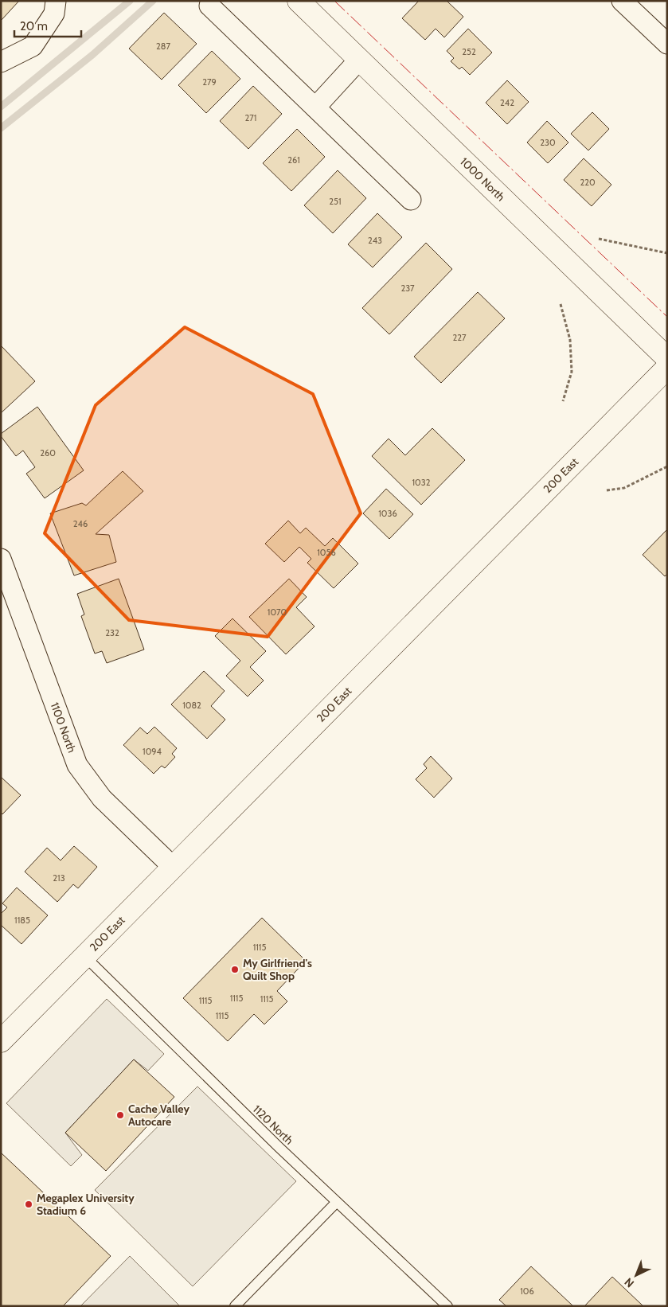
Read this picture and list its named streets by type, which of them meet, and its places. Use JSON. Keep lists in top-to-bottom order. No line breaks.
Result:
{"streets":{"main road":["1000 North","200 East"],"street":["1100 North"],"lane":["1120 North"]},"crossings":[["200 East","1100 North"],["200 East","1120 North"]],"places":["My Girlfriend's Quilt Shop","Cache Valley Autocare","Megaplex University Stadium 6"],"house_numbers":["287","252","279","242","271","230","261","220","251","243","237","227","260","1032","1036","246","1056","1070","232","1082","1094","213","1185","1115","1115","1115","1115","1115","106"],"scale_bar":"20 m","north":"bottom left"}
